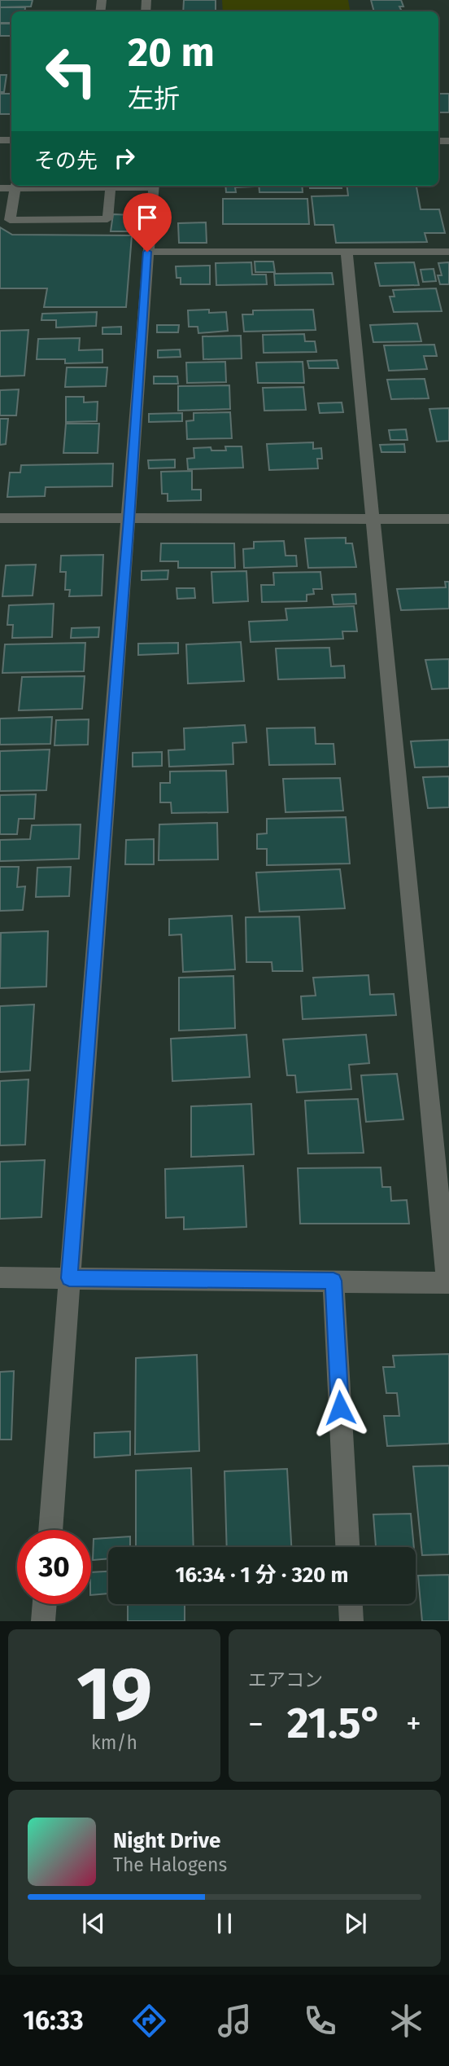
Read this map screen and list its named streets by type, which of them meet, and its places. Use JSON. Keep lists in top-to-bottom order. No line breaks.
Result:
{"page":{"turn":["20 m","左折"],"then":"その先","limit":"30","trip":"16:34 · 1 分 · 320 m","tile":[["19","km/h"],"エアコン"],"heat":["−","21.5°","+"],"song":["Night Drive","The Halogens"],"tabs":"16:33"}}
